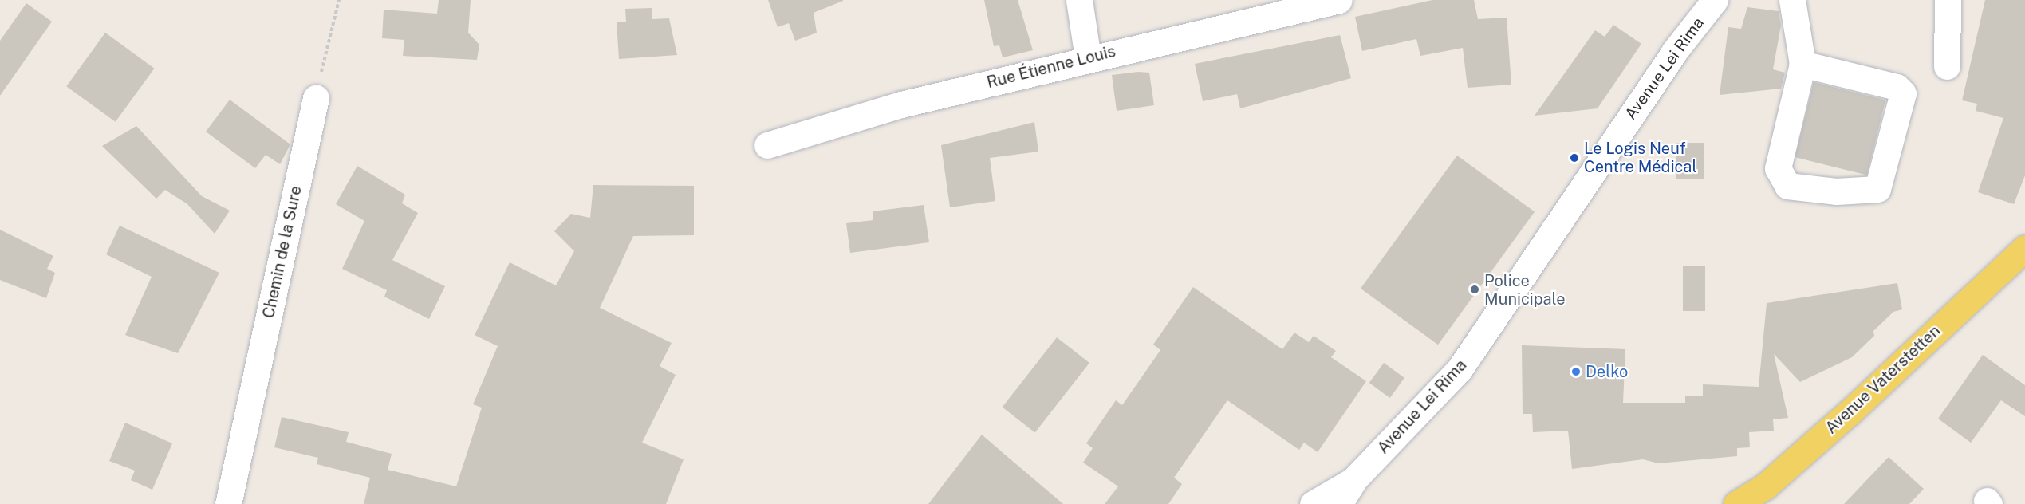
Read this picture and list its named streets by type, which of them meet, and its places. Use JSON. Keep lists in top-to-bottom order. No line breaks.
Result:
{"streets":{"main road":["Avenue Vaterstetten"],"street":["Rue Étienne Louis","Avenue Lei Rima","Chemin de la Sure"]},"places":["Le Logis Neuf Centre Médical","Police Municipale","Delko"]}
